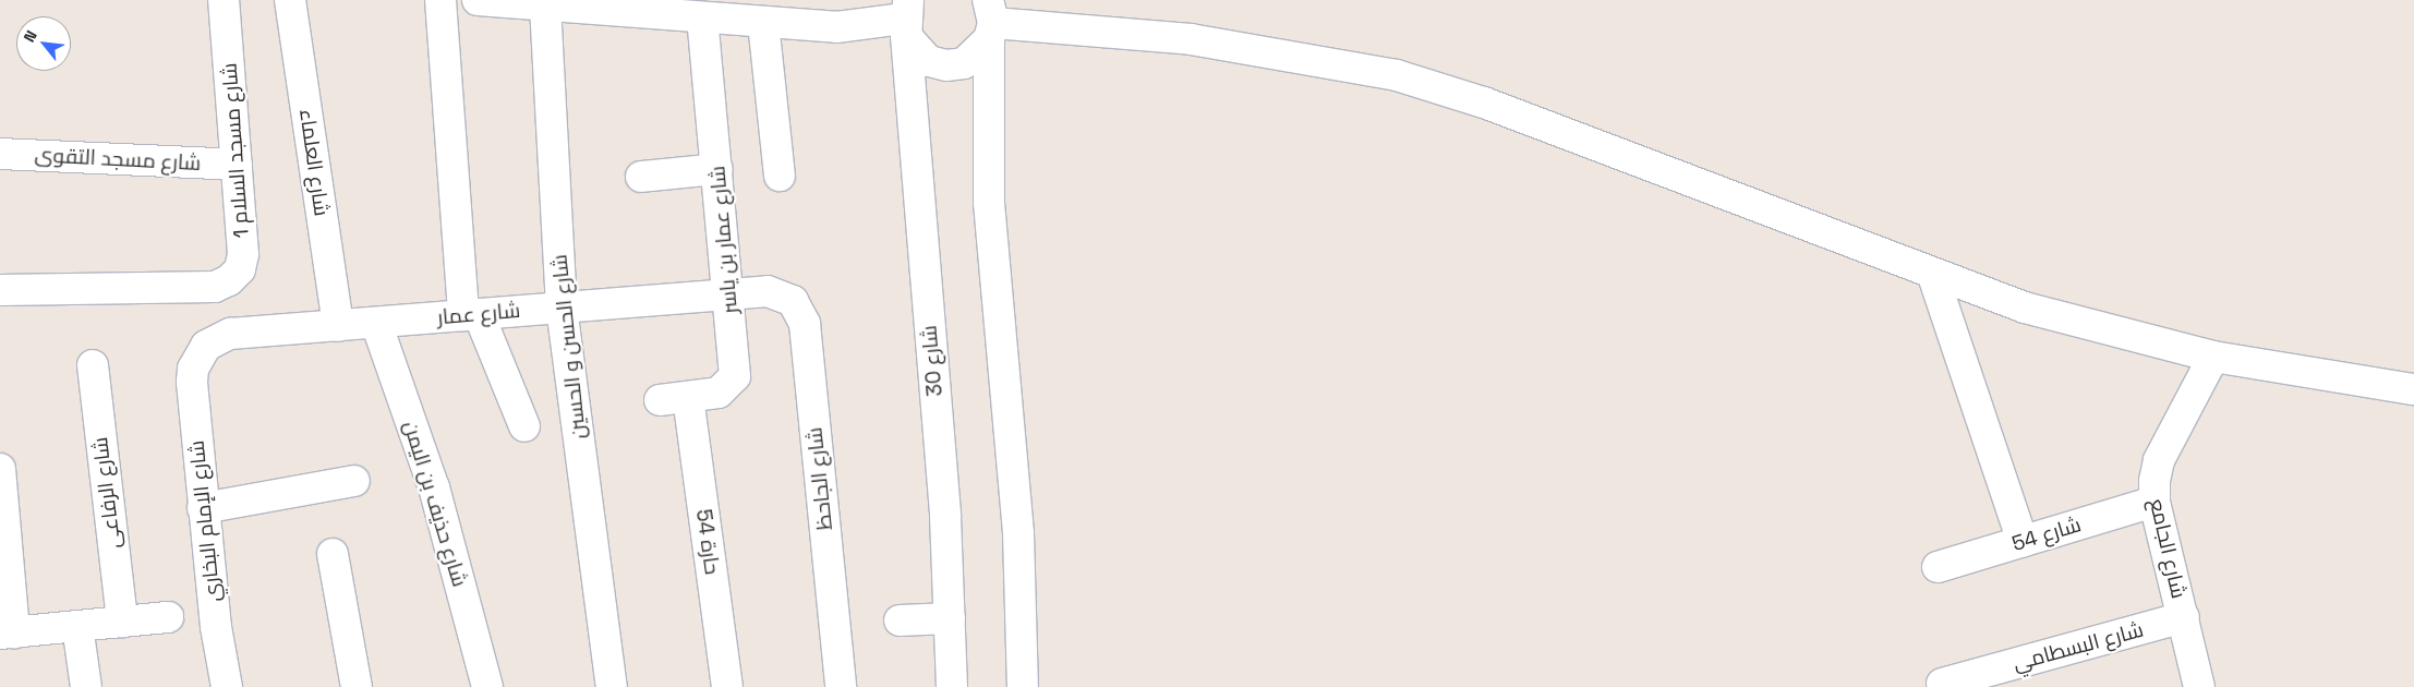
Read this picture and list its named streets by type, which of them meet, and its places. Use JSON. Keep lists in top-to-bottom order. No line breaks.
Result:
{"streets":{"street":["شارع مسجد السلام 1","شارع مسجد التقوى","شارع العلماء","شارع عمار بن ياسر","شارع عمار","شارع الحسن و الحسين","شارع 30","شارع الجاحظ","شارع الرفاعى","شارع حذيف بن اليمن","شارع الإمام البخاري","شارع 54","حارة 54","شارع الجامع","شارع البسطامي"]},"crossings":[["شارع مسجد السلام 1","شارع مسجد التقوى"],["شارع العلماء","شارع عمار"],["شارع عمار بن ياسر","شارع عمار"],["شارع عمار بن ياسر","حارة 54"],["شارع عمار","شارع الحسن و الحسين"],["شارع عمار","شارع الجاحظ"],["شارع عمار","شارع حذيف بن اليمن"],["شارع عمار","شارع الإمام البخاري"],["شارع 54","شارع الجامع"],["شارع الجامع","شارع البسطامي"]],"north":"top left"}
